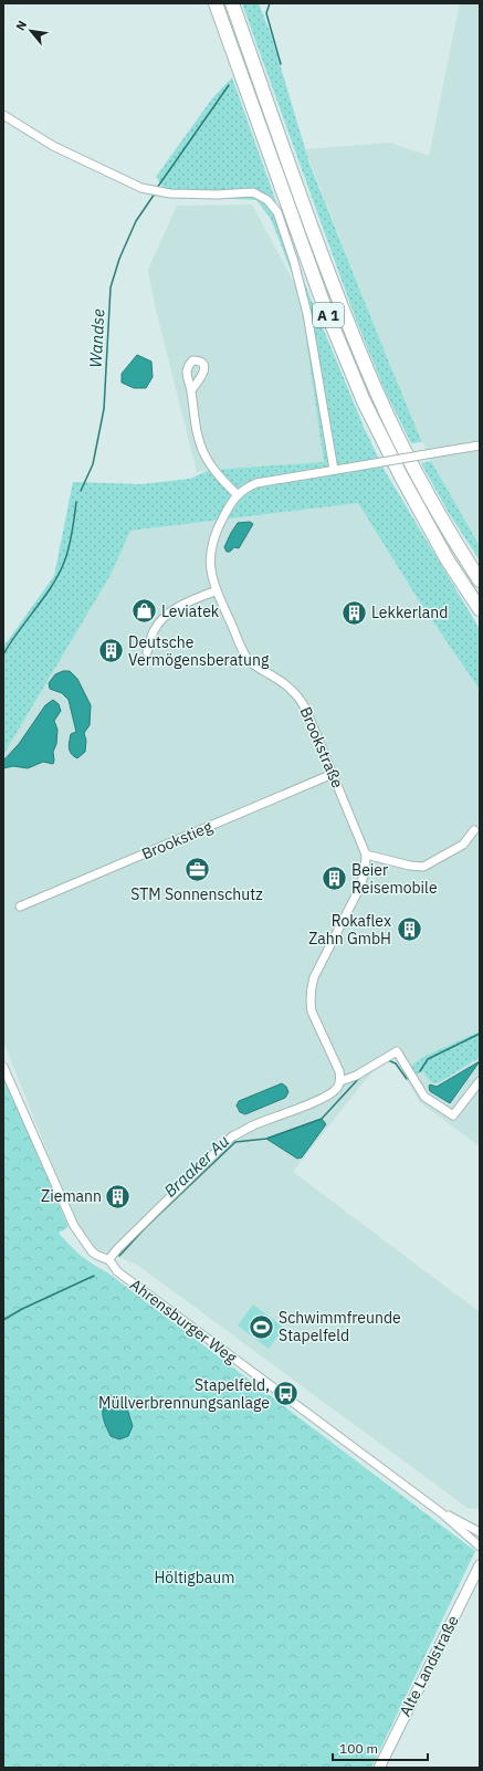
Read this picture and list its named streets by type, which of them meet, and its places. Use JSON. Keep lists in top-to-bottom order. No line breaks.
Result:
{"streets":{"highway":["A 1"],"main road":["Alte Landstraße"],"street":["Brookstraße","Brookstieg","Ahrensburger Weg"]},"crossings":[["Brookstraße","Brookstieg"]],"water":["Wandse","Braaker Au"],"parks":["Höltigbaum"],"places":{"shop":["Leviatek"],"building":["Lekkerland","Deutsche Vermögensberatung","Beier Reisemobile","Rokaflex Zahn GmbH","Ziemann"],"office":["STM Sonnenschutz"],"sports":["Schwimmfreunde Stapelfeld"],"bus stop":["Stapelfeld, Müllverbrennungsanlage"]},"scale_bar":"100 m","north":"top left"}
